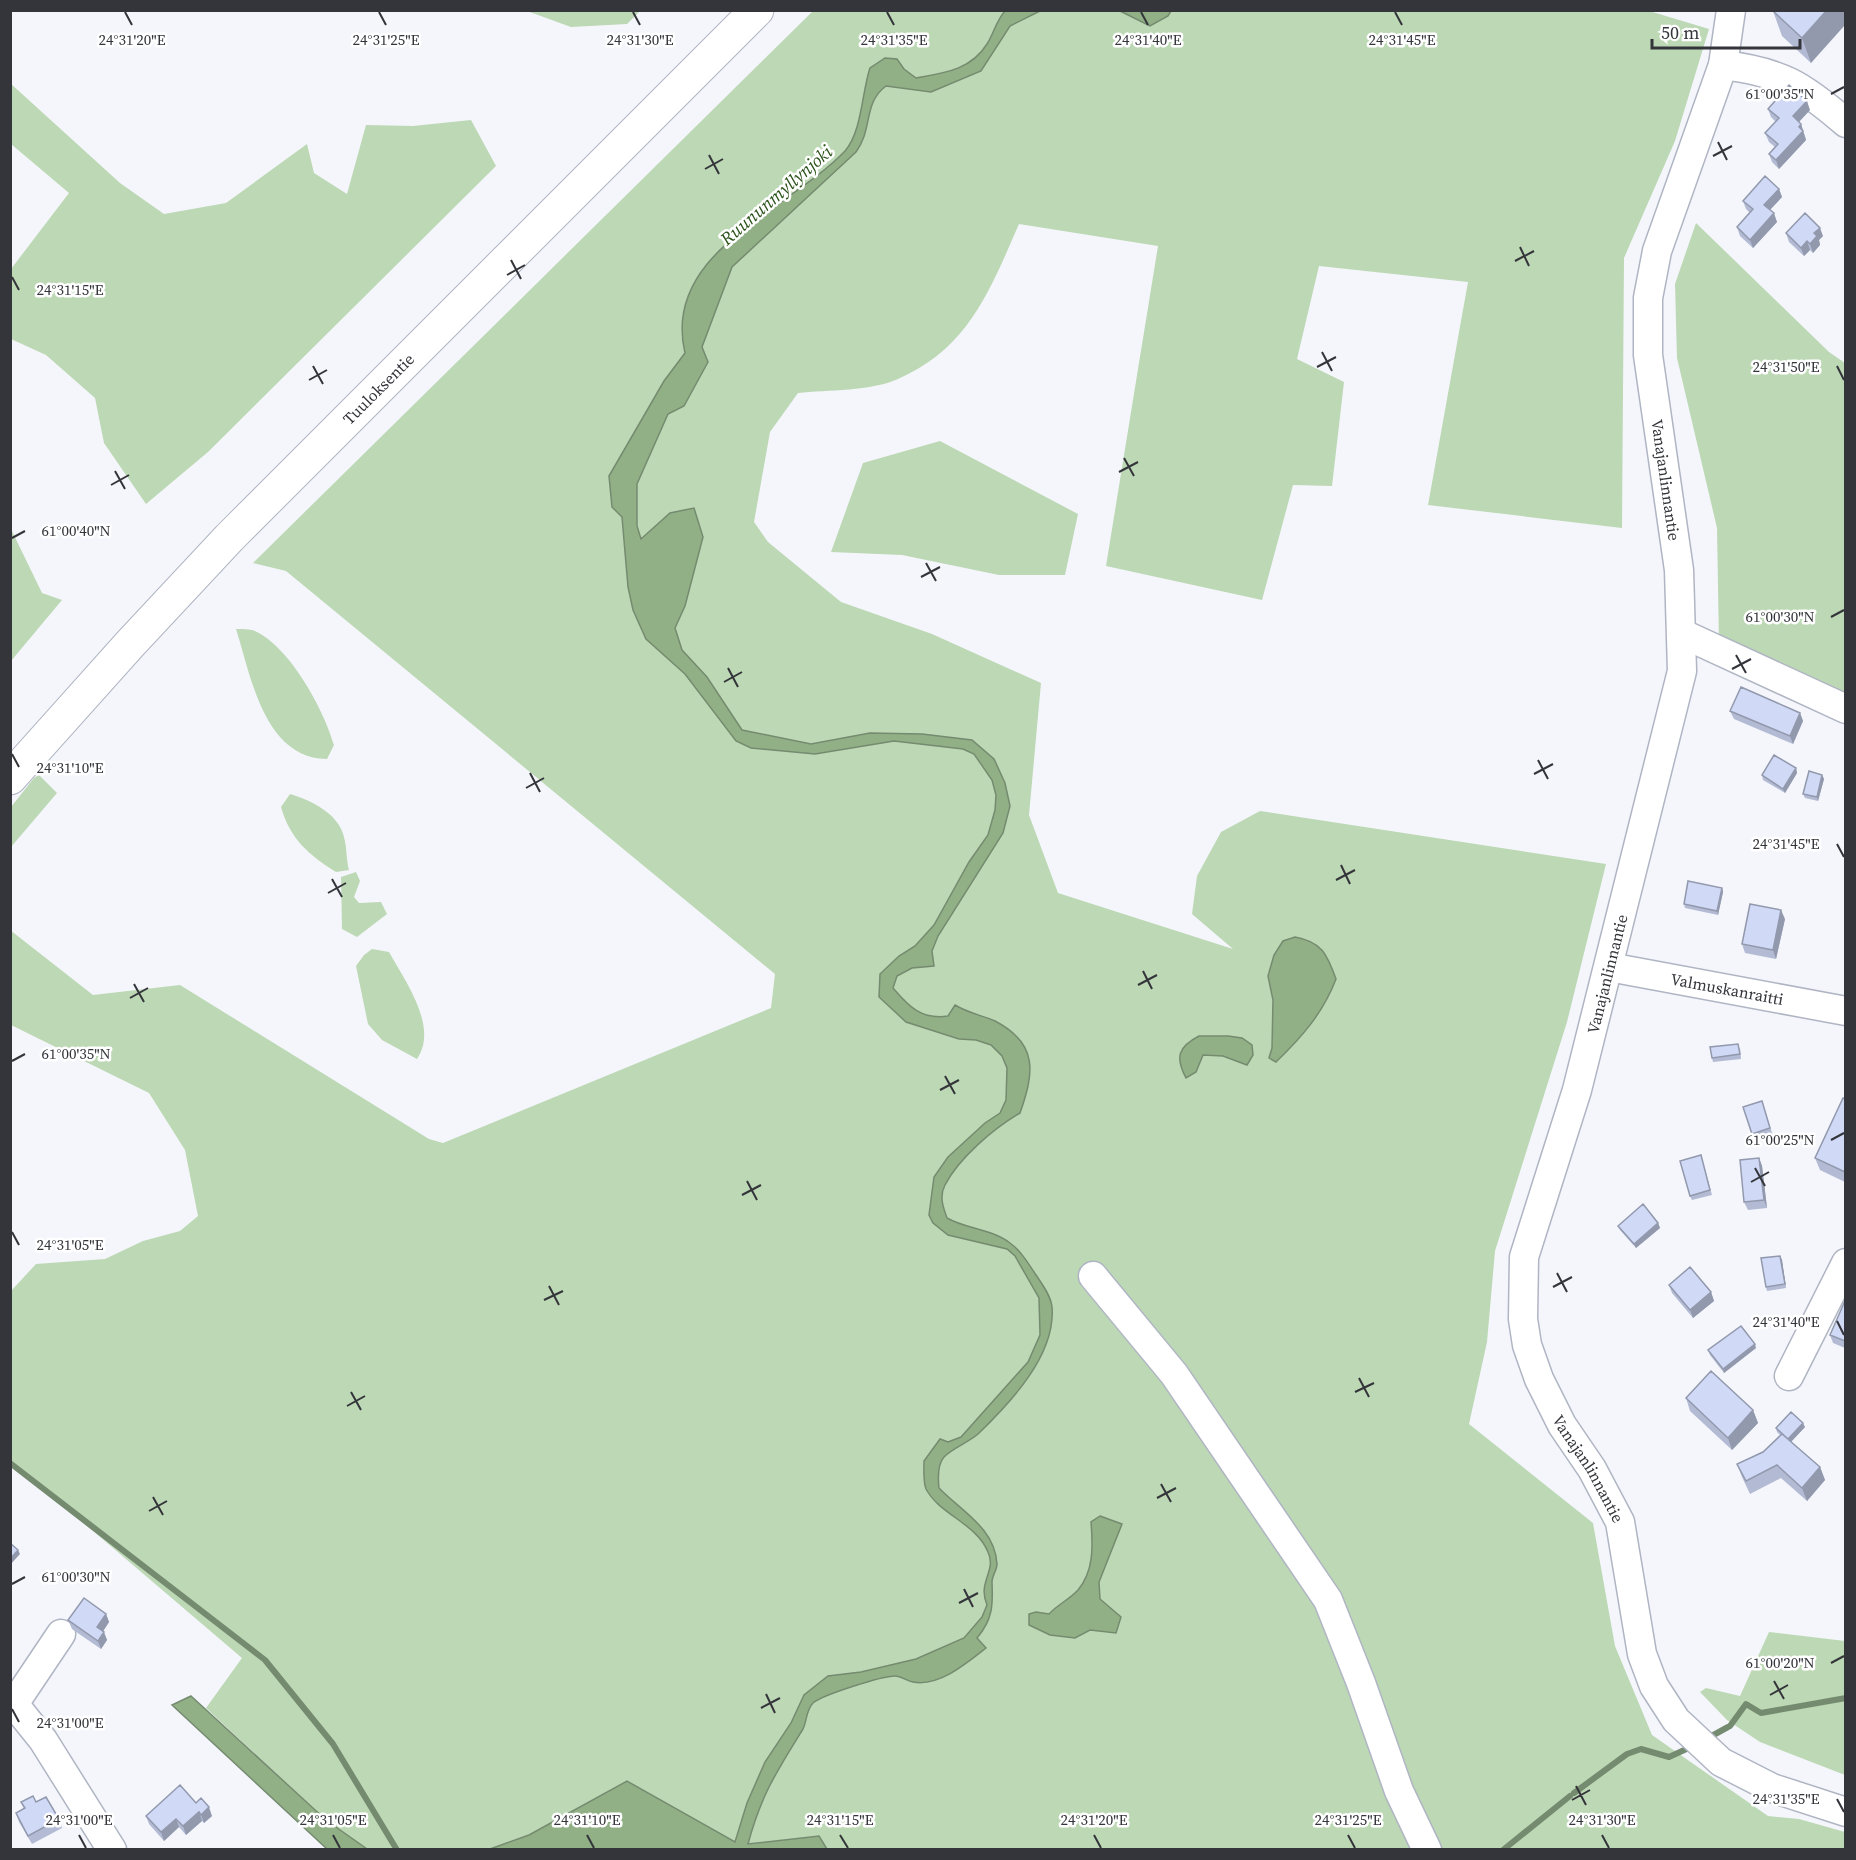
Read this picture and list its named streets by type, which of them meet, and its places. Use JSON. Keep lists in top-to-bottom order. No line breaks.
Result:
{"streets":{"highway":["Tuuloksentie"],"street":["Vanajanlinnantie","Valmuskanraitti"]},"crossings":[["Vanajanlinnantie","Valmuskanraitti"]],"water":["Ruununmyllynjoki"],"scale_bar":"50 m","coordinates":["24°31'20\"E","24°31'25\"E","24°31'30\"E","24°31'35\"E","24°31'40\"E","24°31'45\"E","61°00'35\"N","24°31'15\"E","24°31'50\"E","61°00'40\"N","61°00'30\"N","24°31'10\"E","61°00'25\"N","24°31'05\"E","61°00'20\"N","24°31'00\"E"]}
